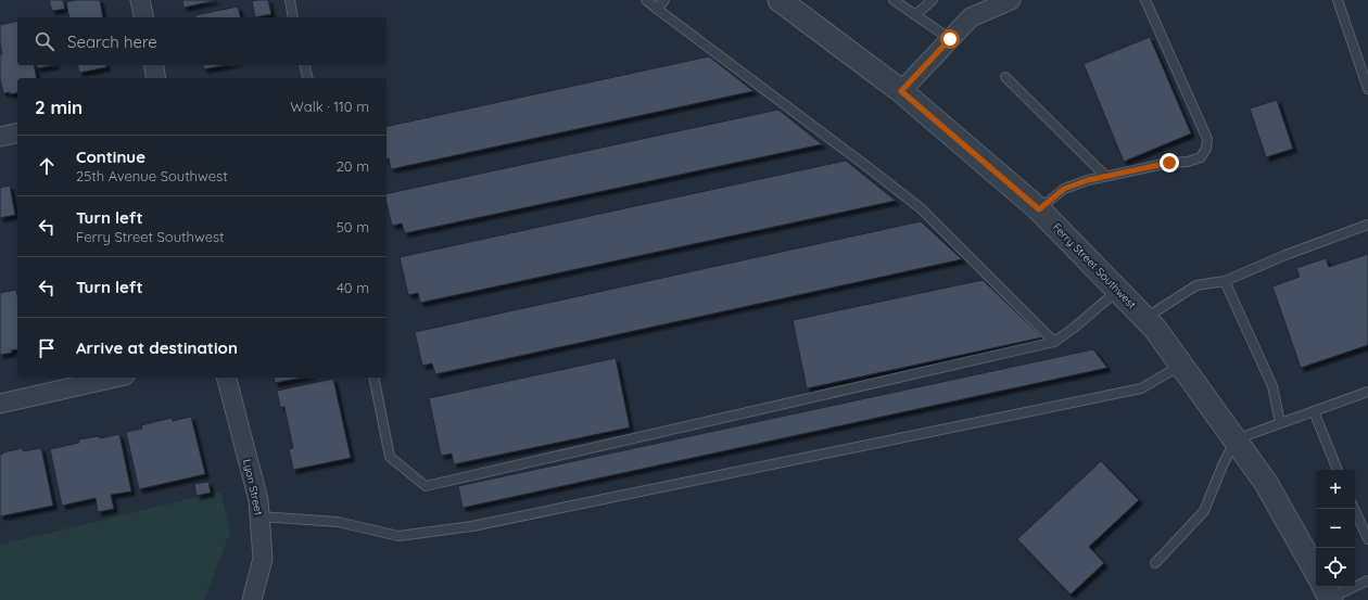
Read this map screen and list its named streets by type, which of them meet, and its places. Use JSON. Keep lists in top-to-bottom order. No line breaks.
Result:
{"streets":{"street":["Ferry Street Southwest","Lyon Street"]},"page":{"search":"Search here","heading":["2 min","Walk · 110 m"],"list":[["Continue","25th Avenue Southwest","20 m"],["Turn left","Ferry Street Southwest","50 m"],["Turn left","40 m"],"Arrive at destination"],"map_buttons":["+","−"]}}
